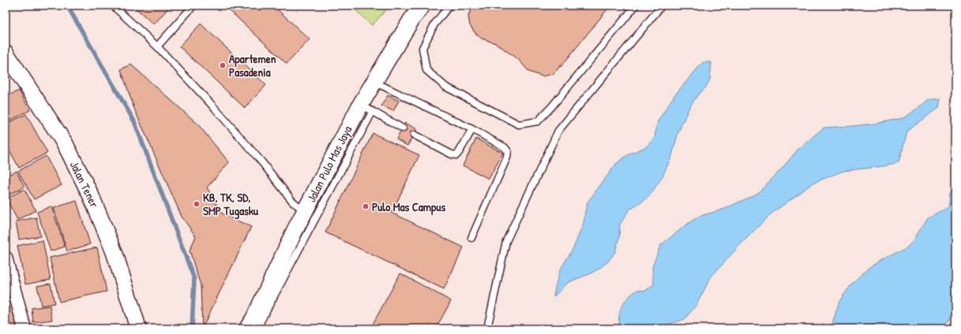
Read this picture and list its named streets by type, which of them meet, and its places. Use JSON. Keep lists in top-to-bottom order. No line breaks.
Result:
{"streets":{"street":["Jalan Pulo Mas Jaya","Jalan Tener"]},"places":["Apartemen Pasadenia","KB, TK, SD, SMP Tugasku","Pulo Mas Campus"]}
